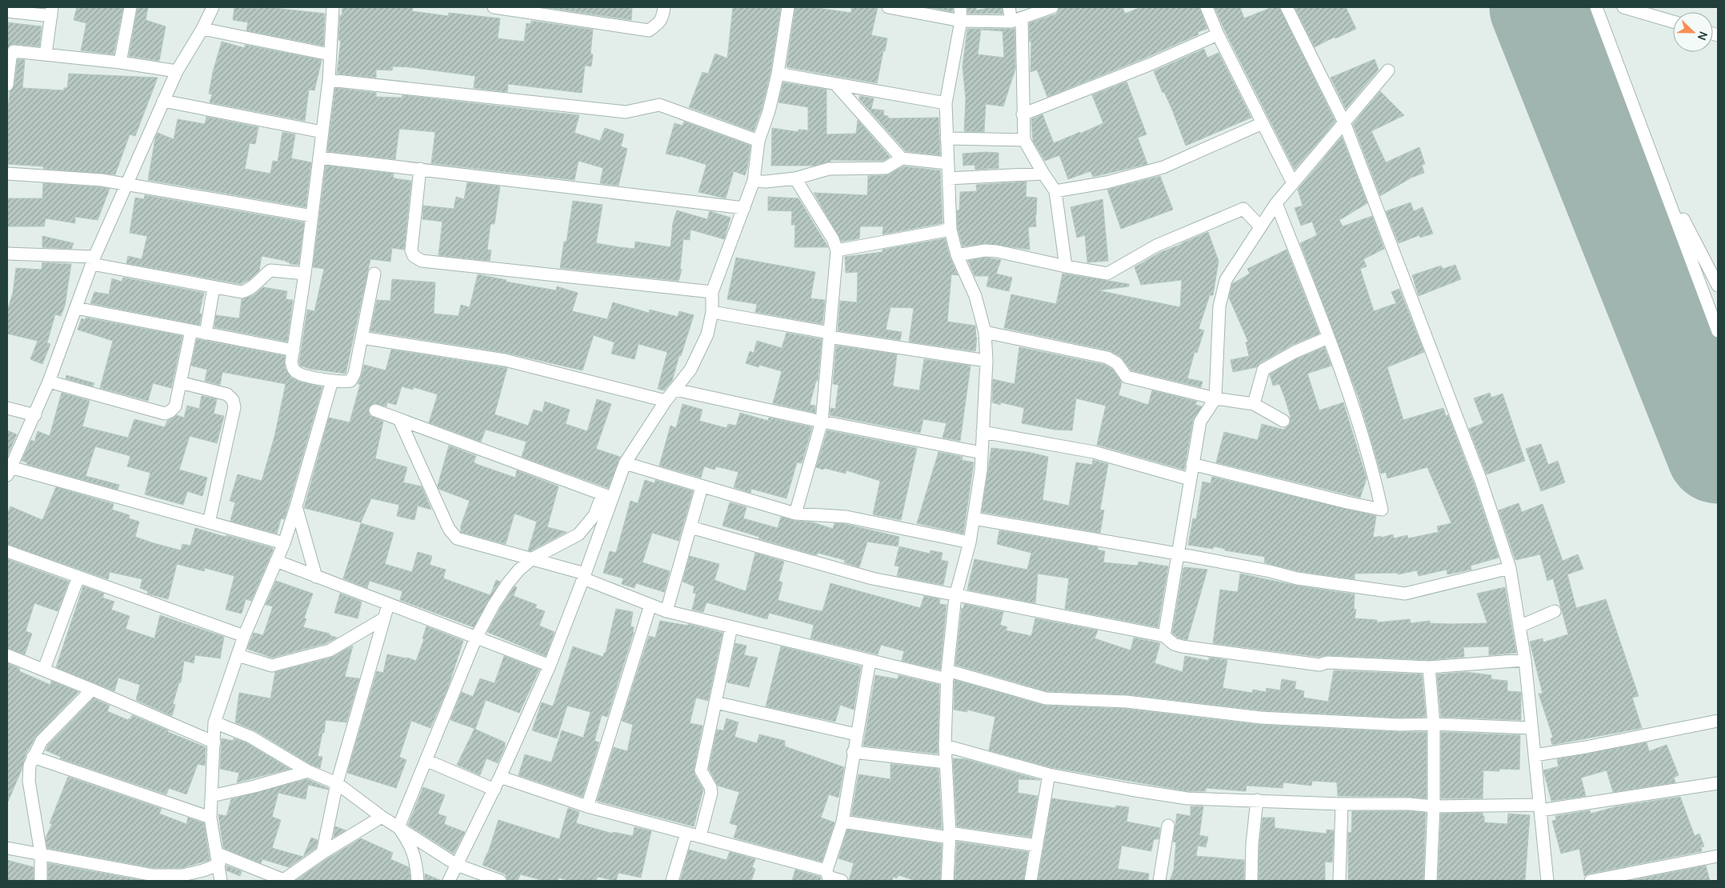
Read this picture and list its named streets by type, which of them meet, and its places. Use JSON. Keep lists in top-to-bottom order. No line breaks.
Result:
{"north":"right"}
